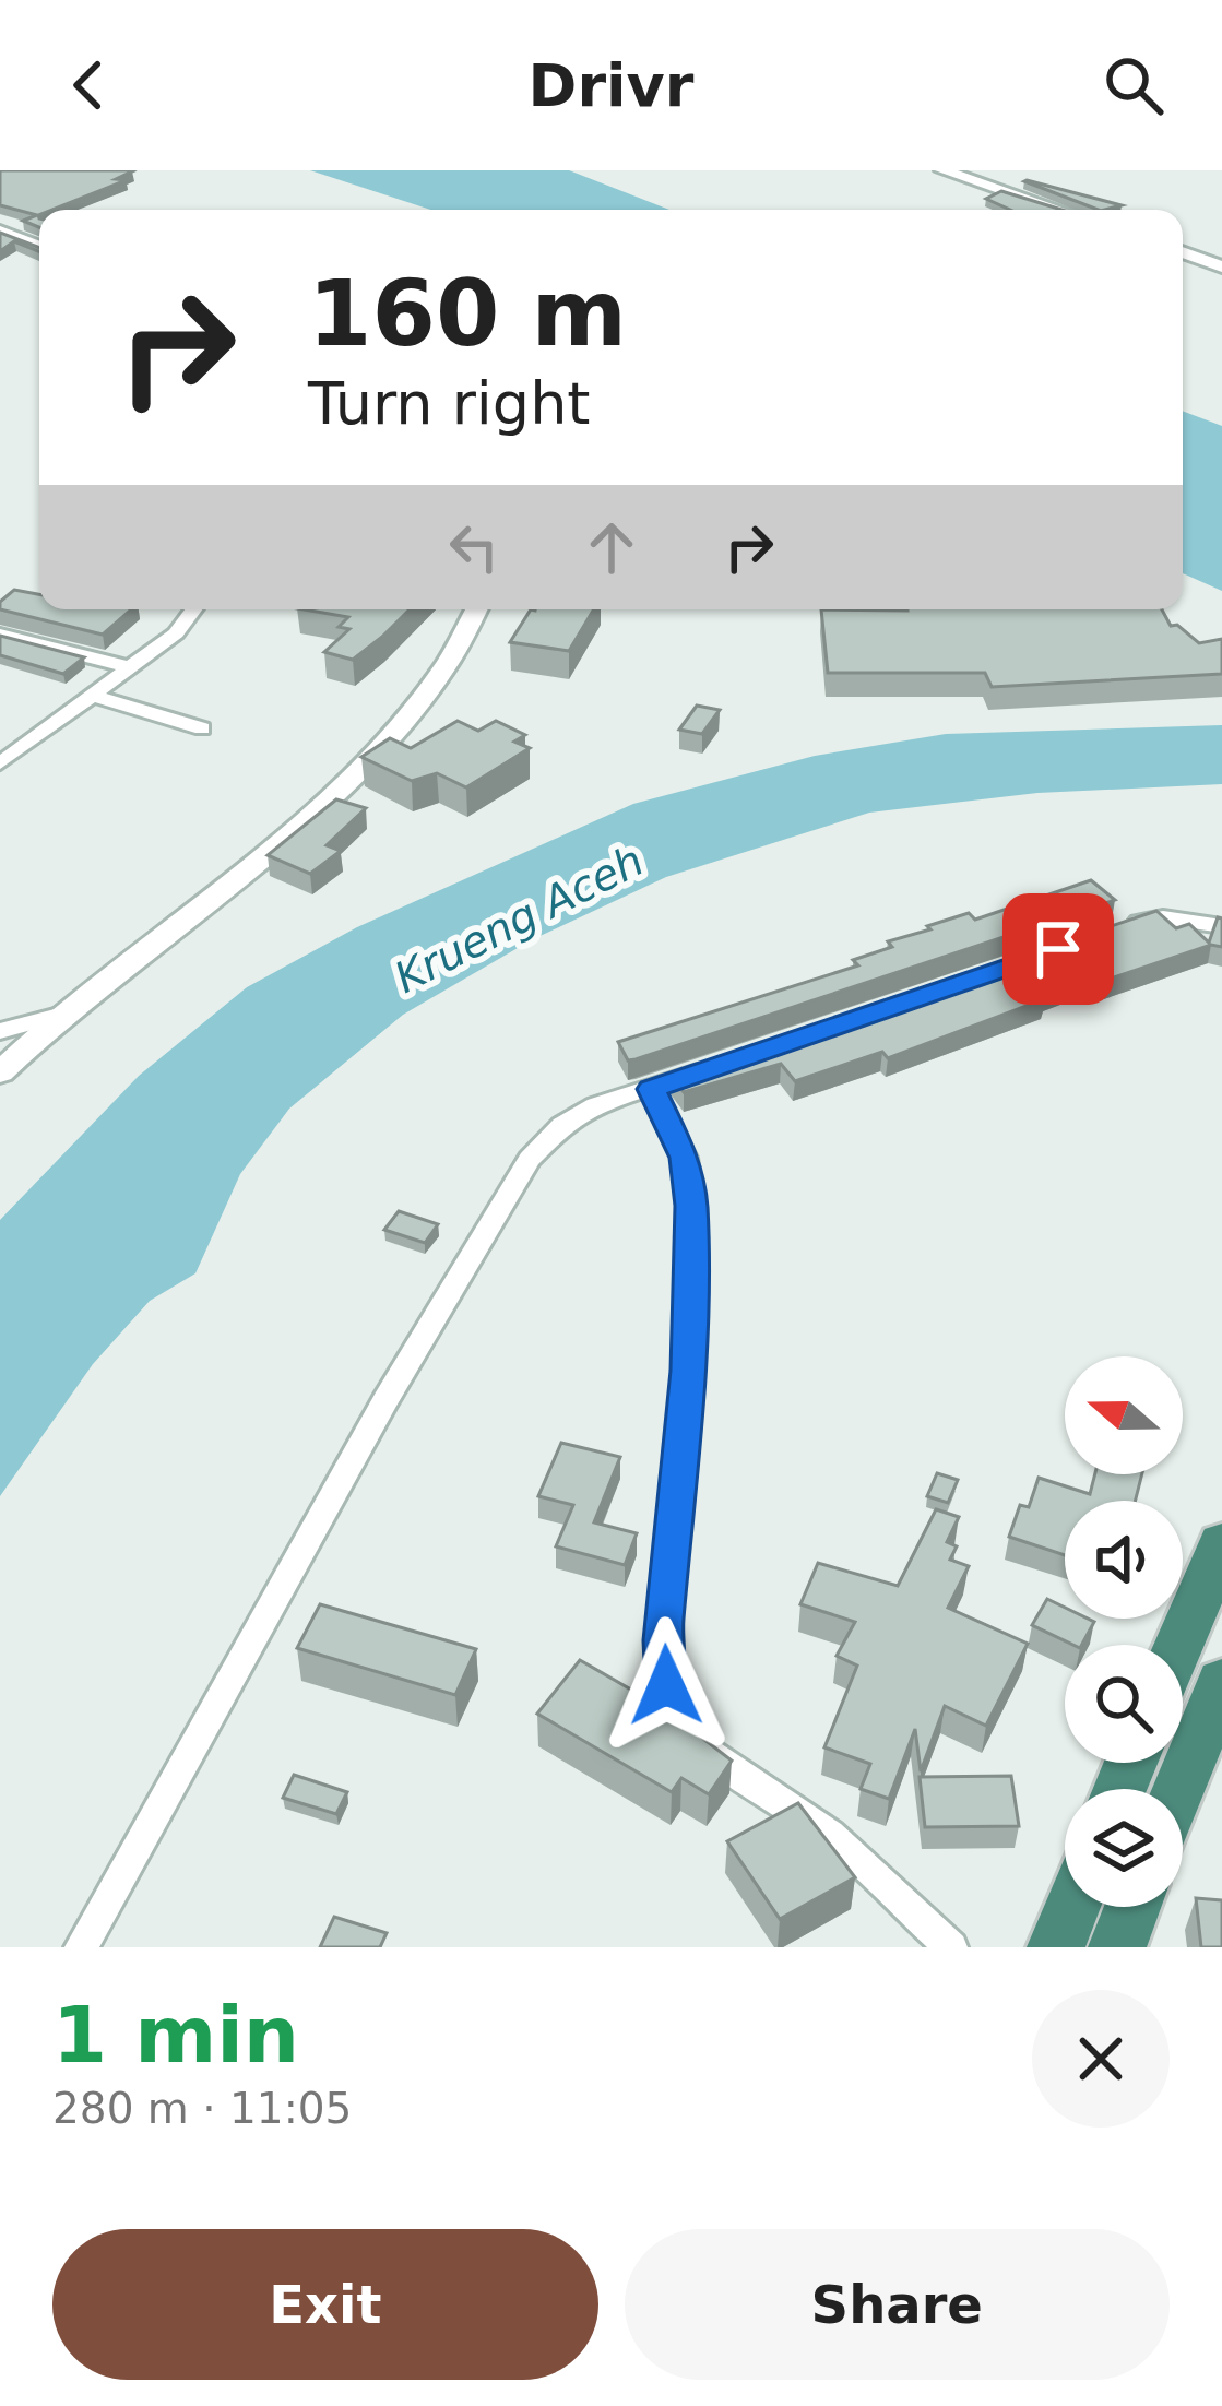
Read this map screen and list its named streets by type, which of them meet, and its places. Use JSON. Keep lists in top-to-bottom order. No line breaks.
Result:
{"water":["Krueng Aceh"],"north":"left","page":{"header":"Drivr","turn":["160 m","Turn right"],"heading":["1 min","280 m · 11:05"],"buttons":["Exit","Share"]}}
